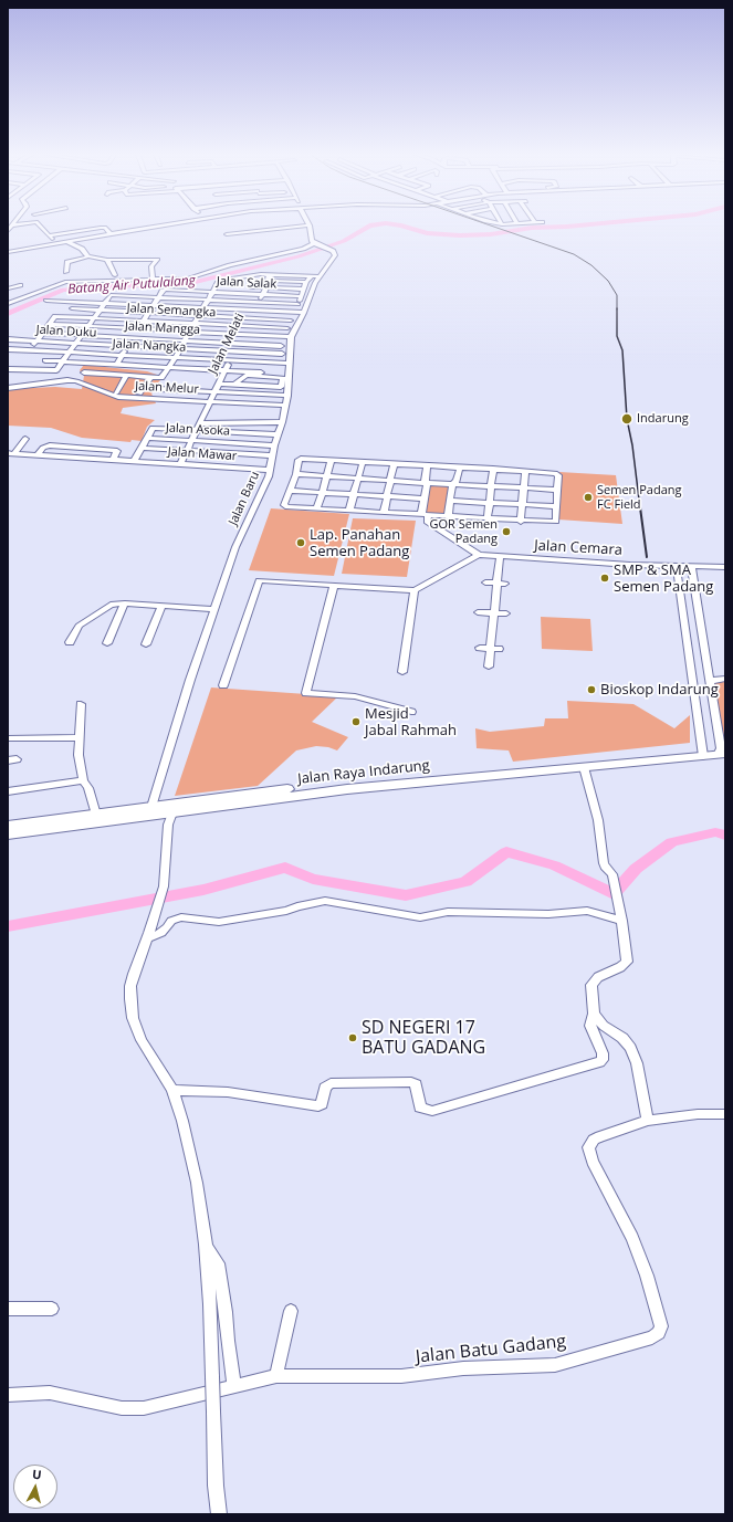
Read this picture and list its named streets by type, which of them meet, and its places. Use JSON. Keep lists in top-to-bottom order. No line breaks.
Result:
{"streets":{"highway":["Jalan Raya Indarung"],"street":["Jalan Salak","Jalan Semangka","Jalan Mangga","Jalan Duku","Jalan Melati","Jalan Nangka","Jalan Melur","Jalan Asoka","Jalan Mawar","Jalan Baru","Jalan Cemara","Jalan Batu Gadang"]},"crossings":[["Jalan Salak","Jalan Melati"],["Jalan Semangka","Jalan Melati"],["Jalan Mangga","Jalan Duku"],["Jalan Mangga","Jalan Melati"],["Jalan Duku","Jalan Melati"],["Jalan Melati","Jalan Nangka"],["Jalan Melati","Jalan Melur"],["Jalan Melati","Jalan Asoka"],["Jalan Melati","Jalan Mawar"],["Jalan Nangka","Jalan Baru"],["Jalan Melur","Jalan Baru"],["Jalan Asoka","Jalan Mawar"],["Jalan Asoka","Jalan Baru"],["Jalan Mawar","Jalan Baru"],["Jalan Baru","Jalan Raya Indarung"]],"water":["Batang Air Putulalang"],"places":["Indarung","Semen Padang FC Field","GOR Semen Padang","Lap. Panahan Semen Padang","SMP & SMA Semen Padang","Bioskop Indarung","Mesjid Jabal Rahmah","SD NEGERI 17 BATU GADANG"],"north":"top"}
